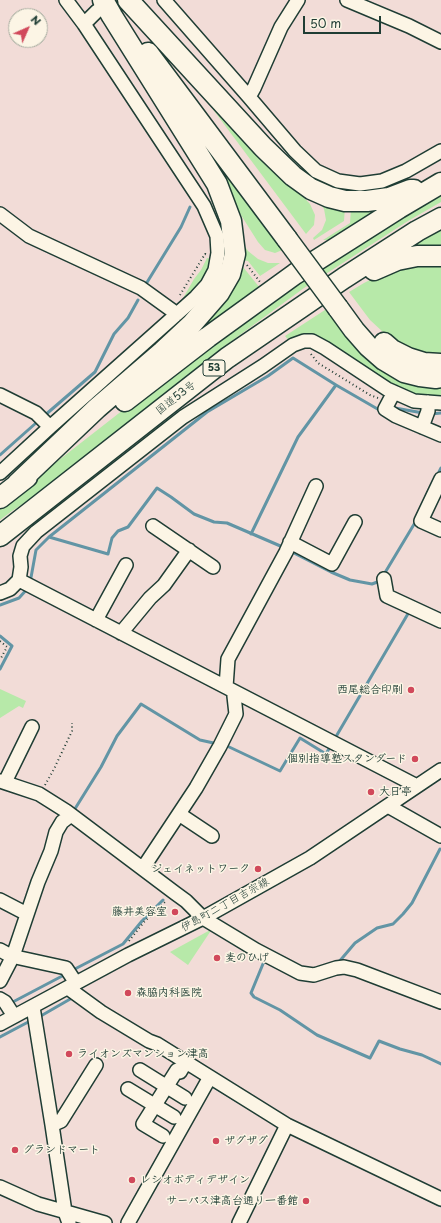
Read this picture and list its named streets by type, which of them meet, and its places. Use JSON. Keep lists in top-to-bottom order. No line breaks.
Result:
{"streets":{"highway":["53","国道53号"],"street":["伊島町二丁目吉宗線"]},"places":["西尾総合印刷","個別指導塾スタンダード","大日亭","ジェイネットワーク","藤井美容室","麦のひげ","森脇内科医院","ライオンズマンション津高","ザグザグ","グランドマート","レシオボディデザイン","サーパス津高台通り一番館"],"scale_bar":"50 m","north":"top right"}
